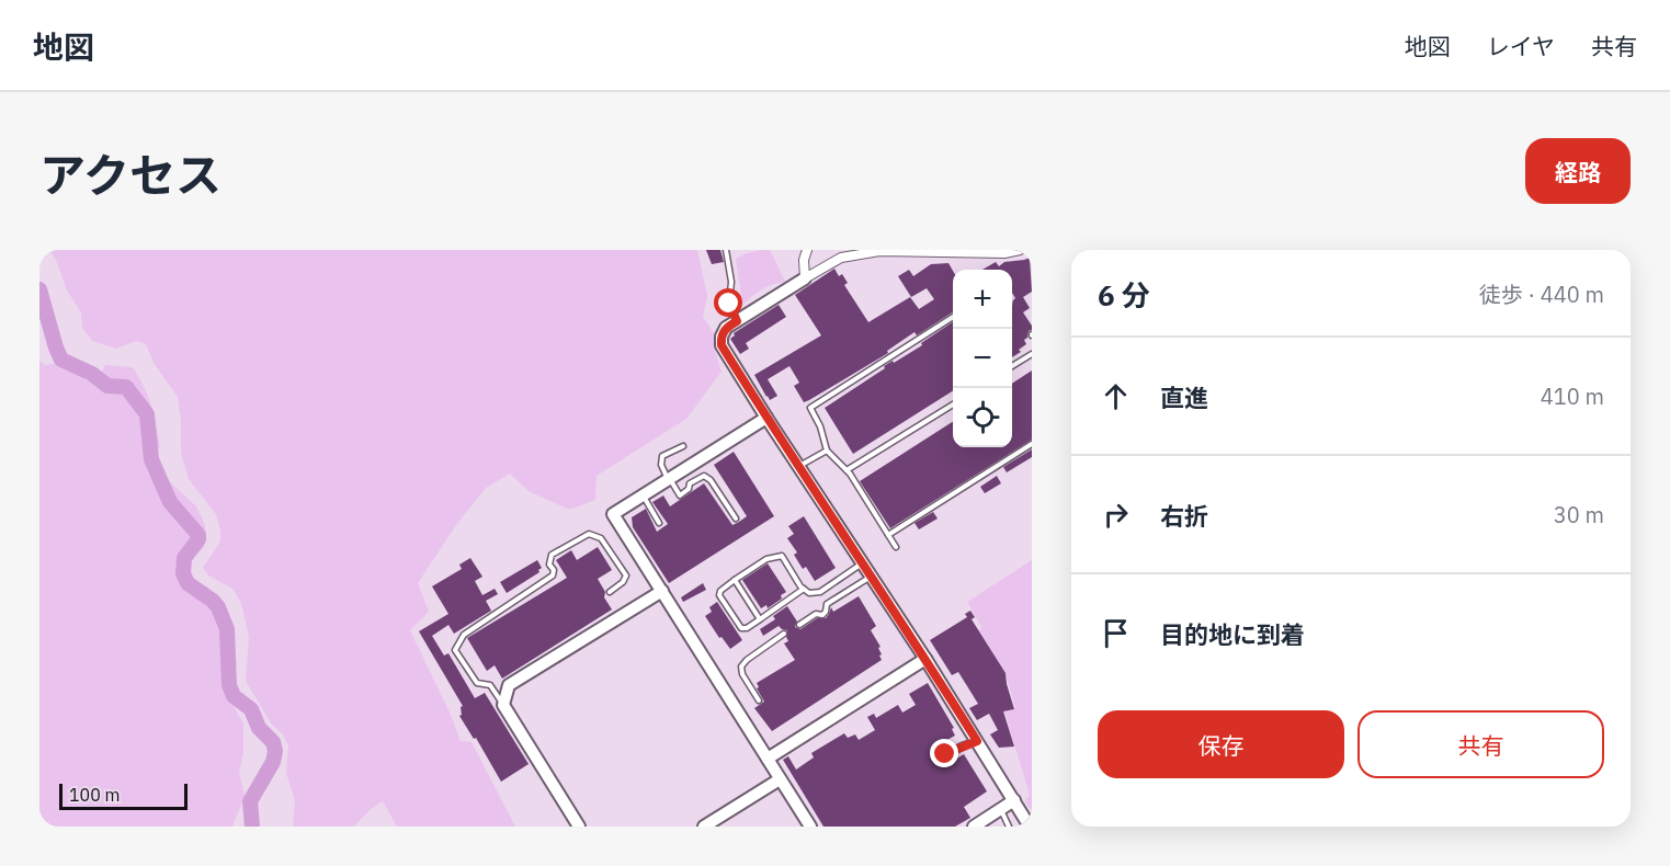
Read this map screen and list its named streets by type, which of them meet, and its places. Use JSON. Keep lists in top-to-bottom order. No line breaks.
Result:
{"scale_bar":"100 m","page":{"header":"地図","nav":["地図","レイヤ","共有"],"title":"アクセス","buttons":["経路",["保存","共有"]],"heading":["6 分","徒歩 · 440 m"],"map_buttons":["+","−"],"list":[["直進","410 m"],["右折","30 m"],"目的地に到着"],"scale":"100 m"}}
